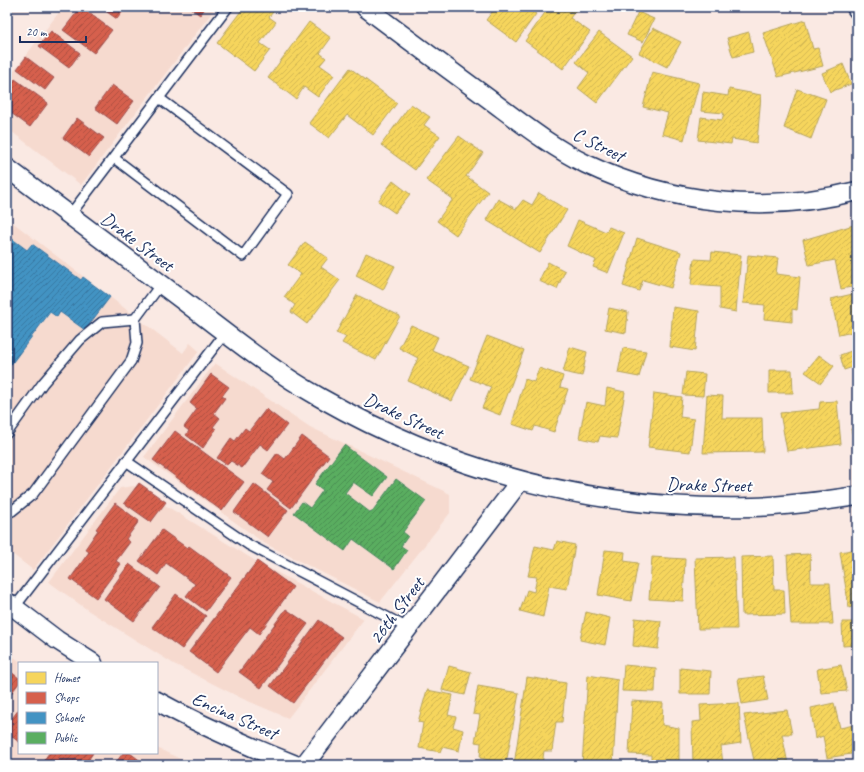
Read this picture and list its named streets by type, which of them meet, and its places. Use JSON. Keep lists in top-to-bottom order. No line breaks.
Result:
{"streets":{"street":["C Street","Drake Street","26th Street","Encina Street"]},"crossings":[["Drake Street","26th Street"]],"legend":["Homes","Shops","Schools","Public"],"scale_bar":"20 m"}
